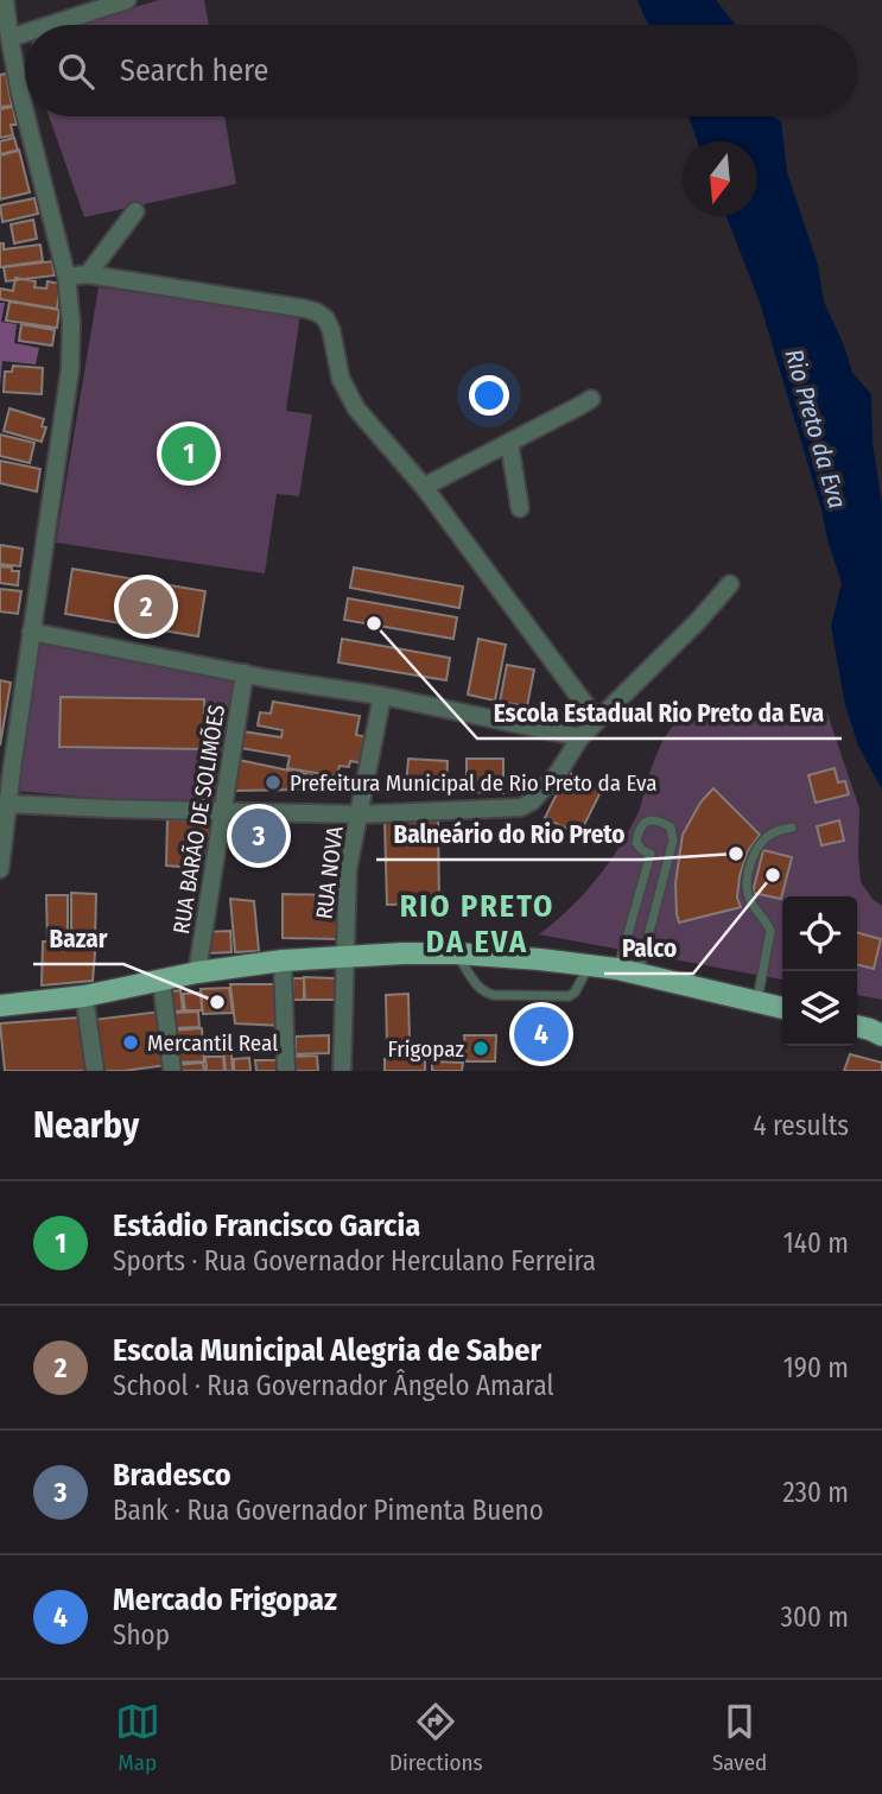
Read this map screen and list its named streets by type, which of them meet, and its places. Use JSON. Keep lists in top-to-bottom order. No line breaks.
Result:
{"streets":{"street":["RUA BARÃO DE SOLIMÕES","RUA NOVA"]},"districts":["RIO PRETO DA EVA"],"water":["Rio Preto da Eva"],"places":["Escola Estadual Rio Preto da Eva","Prefeitura Municipal de Rio Preto da Eva","Balneário do Rio Preto","Palco","Bazar","Mercantil Real","Frigopaz"],"north":"bottom","page":{"search":"Search here","pins":["1","2","3","4"],"heading":["Nearby","4 results"],"list":[{"mark":"1","name":"Estádio Francisco Garcia","note":"Sports · Rua Governador Herculano Ferreira","value":"140 m"},{"mark":"2","name":"Escola Municipal Alegria de Saber","note":"School · Rua Governador Ângelo Amaral","value":"190 m"},{"mark":"3","name":"Bradesco","note":"Bank · Rua Governador Pimenta Bueno","value":"230 m"},{"mark":"4","name":"Mercado Frigopaz","note":"Shop","value":"300 m"}],"nav":["Map","Directions","Saved"]}}
